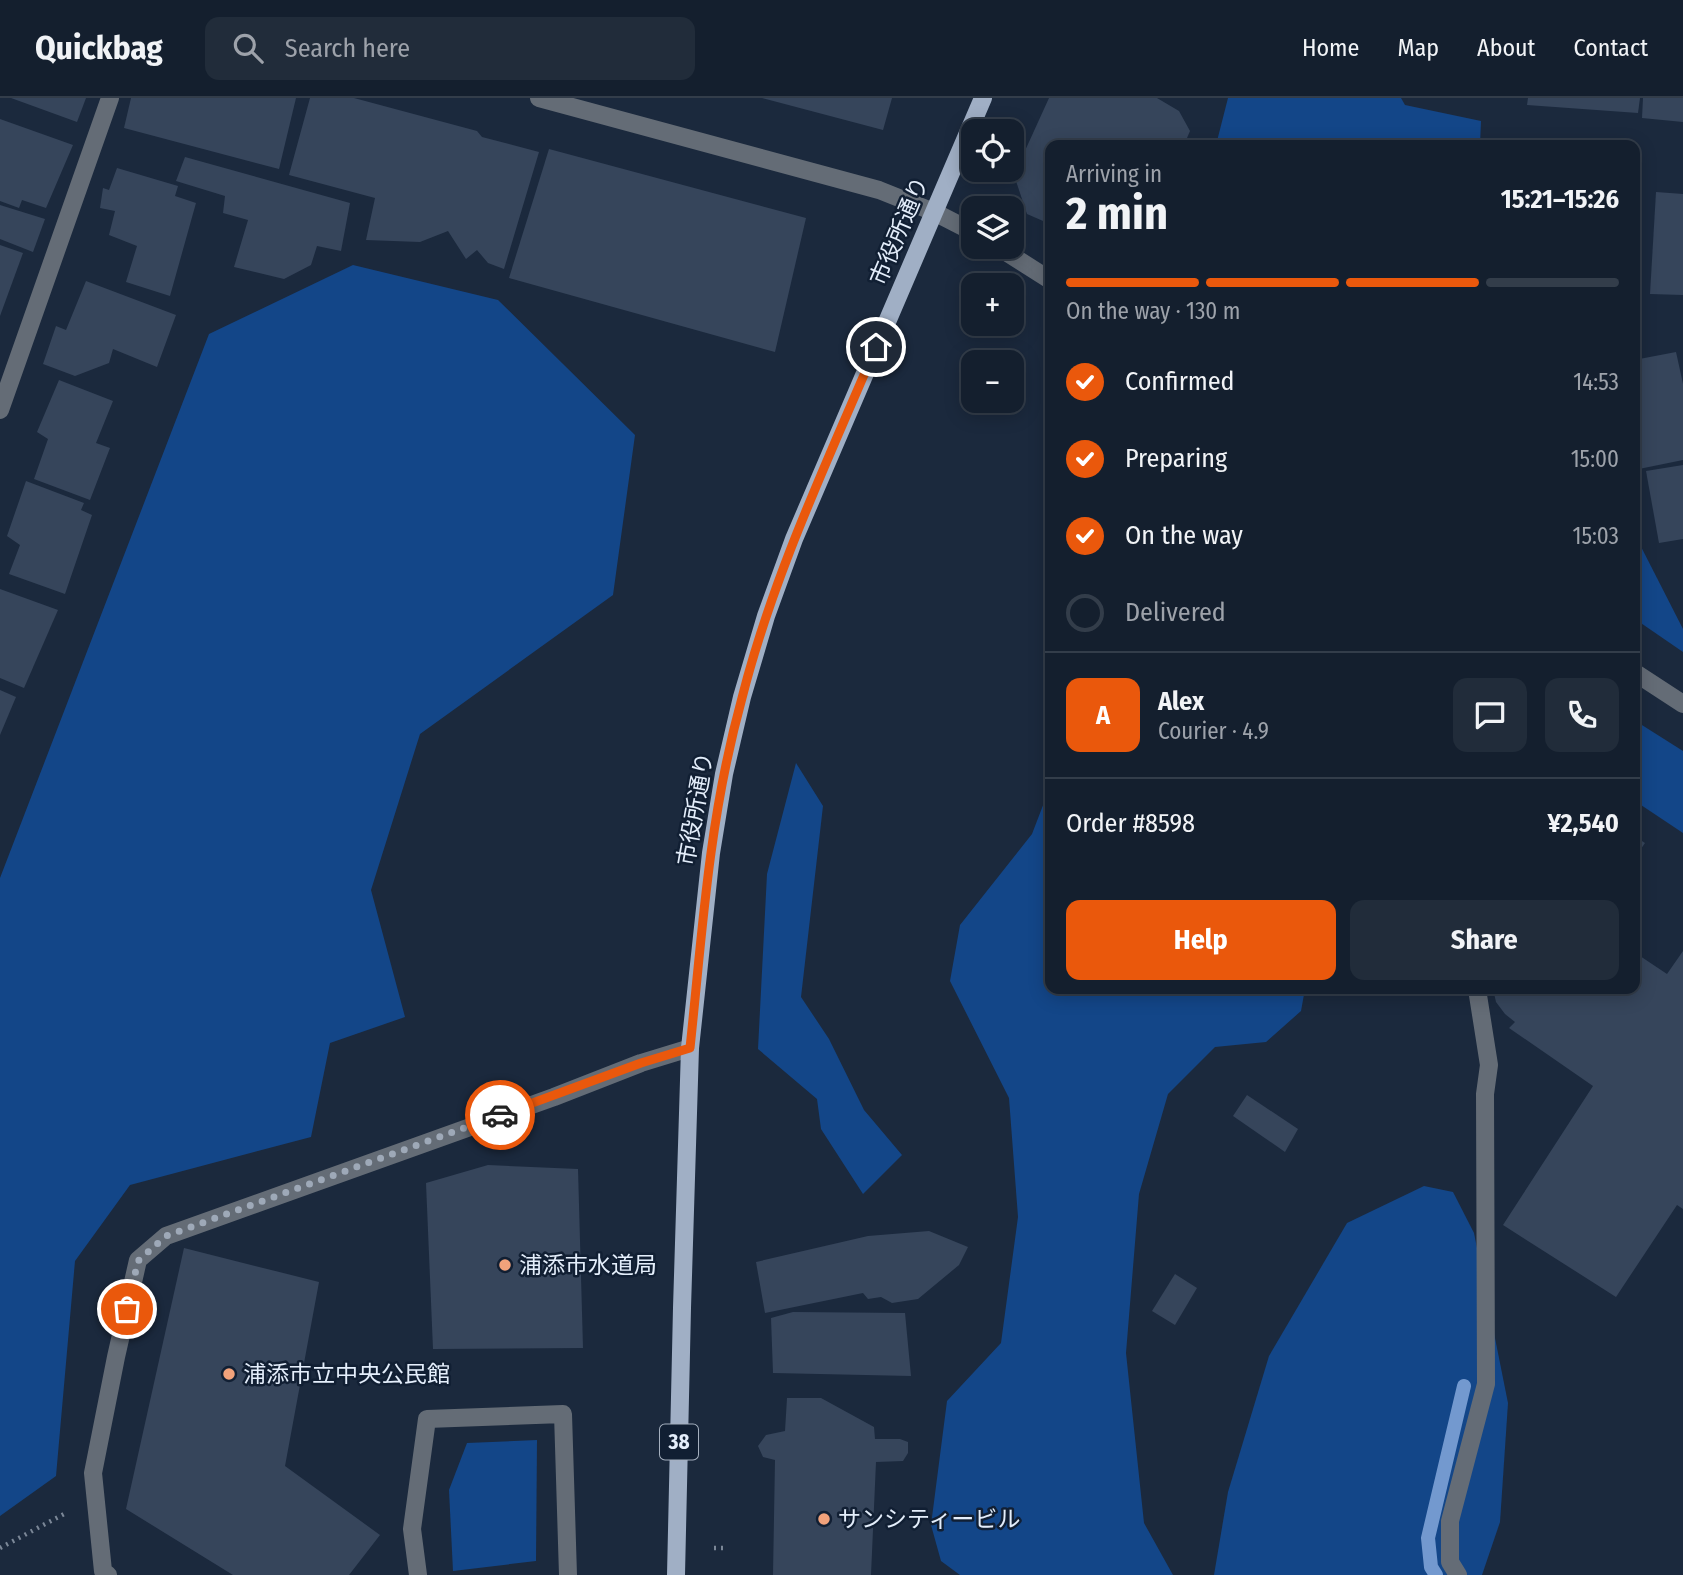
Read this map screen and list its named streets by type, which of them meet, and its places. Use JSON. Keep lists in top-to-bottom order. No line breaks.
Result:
{"streets":{"main road":["市役所通り","38"]},"places":["浦添市水道局","浦添市立中央公民館","サンシティービル"],"page":{"header":"Quickbag","search":"Search here","nav":["Home","Map","About","Contact"],"map_buttons":["+","−"],"heading":["2 min","Arriving in","15:21–15:26"],"panel":["Alex","Courier · 4.9","Order #8598","¥2,540"],"bar":"On the way · 130 m","list":[["Confirmed","14:53"],["Preparing","15:00"],["On the way","15:03"],"Delivered"],"round":"A","buttons":["Help","Share"]}}
